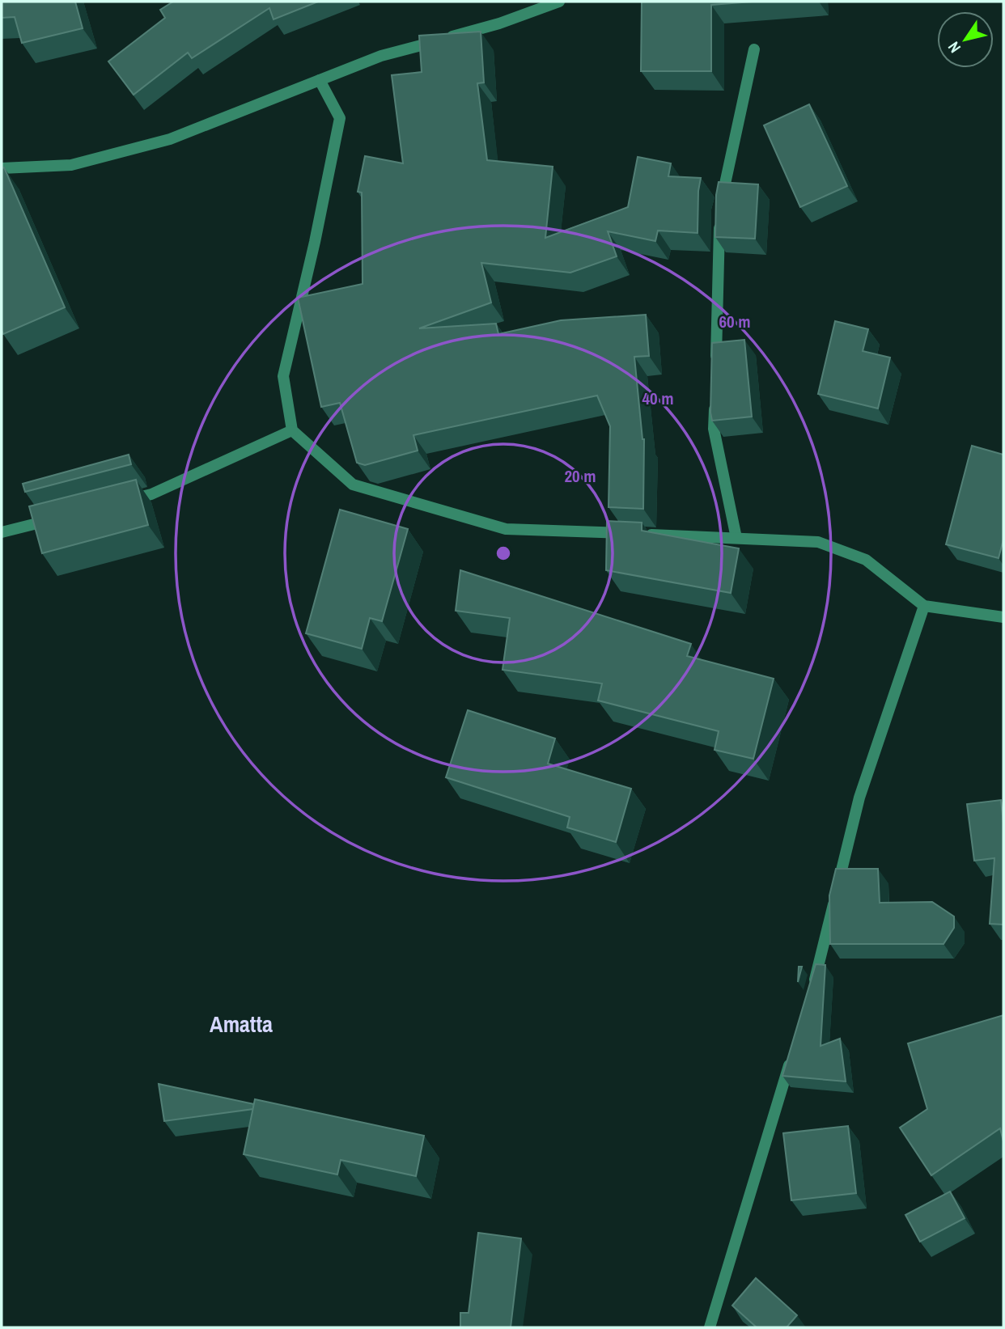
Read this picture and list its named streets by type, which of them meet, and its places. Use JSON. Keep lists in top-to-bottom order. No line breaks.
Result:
{"districts":["Amatta"],"north":"bottom left","rings":["60 m","40 m","20 m"]}
